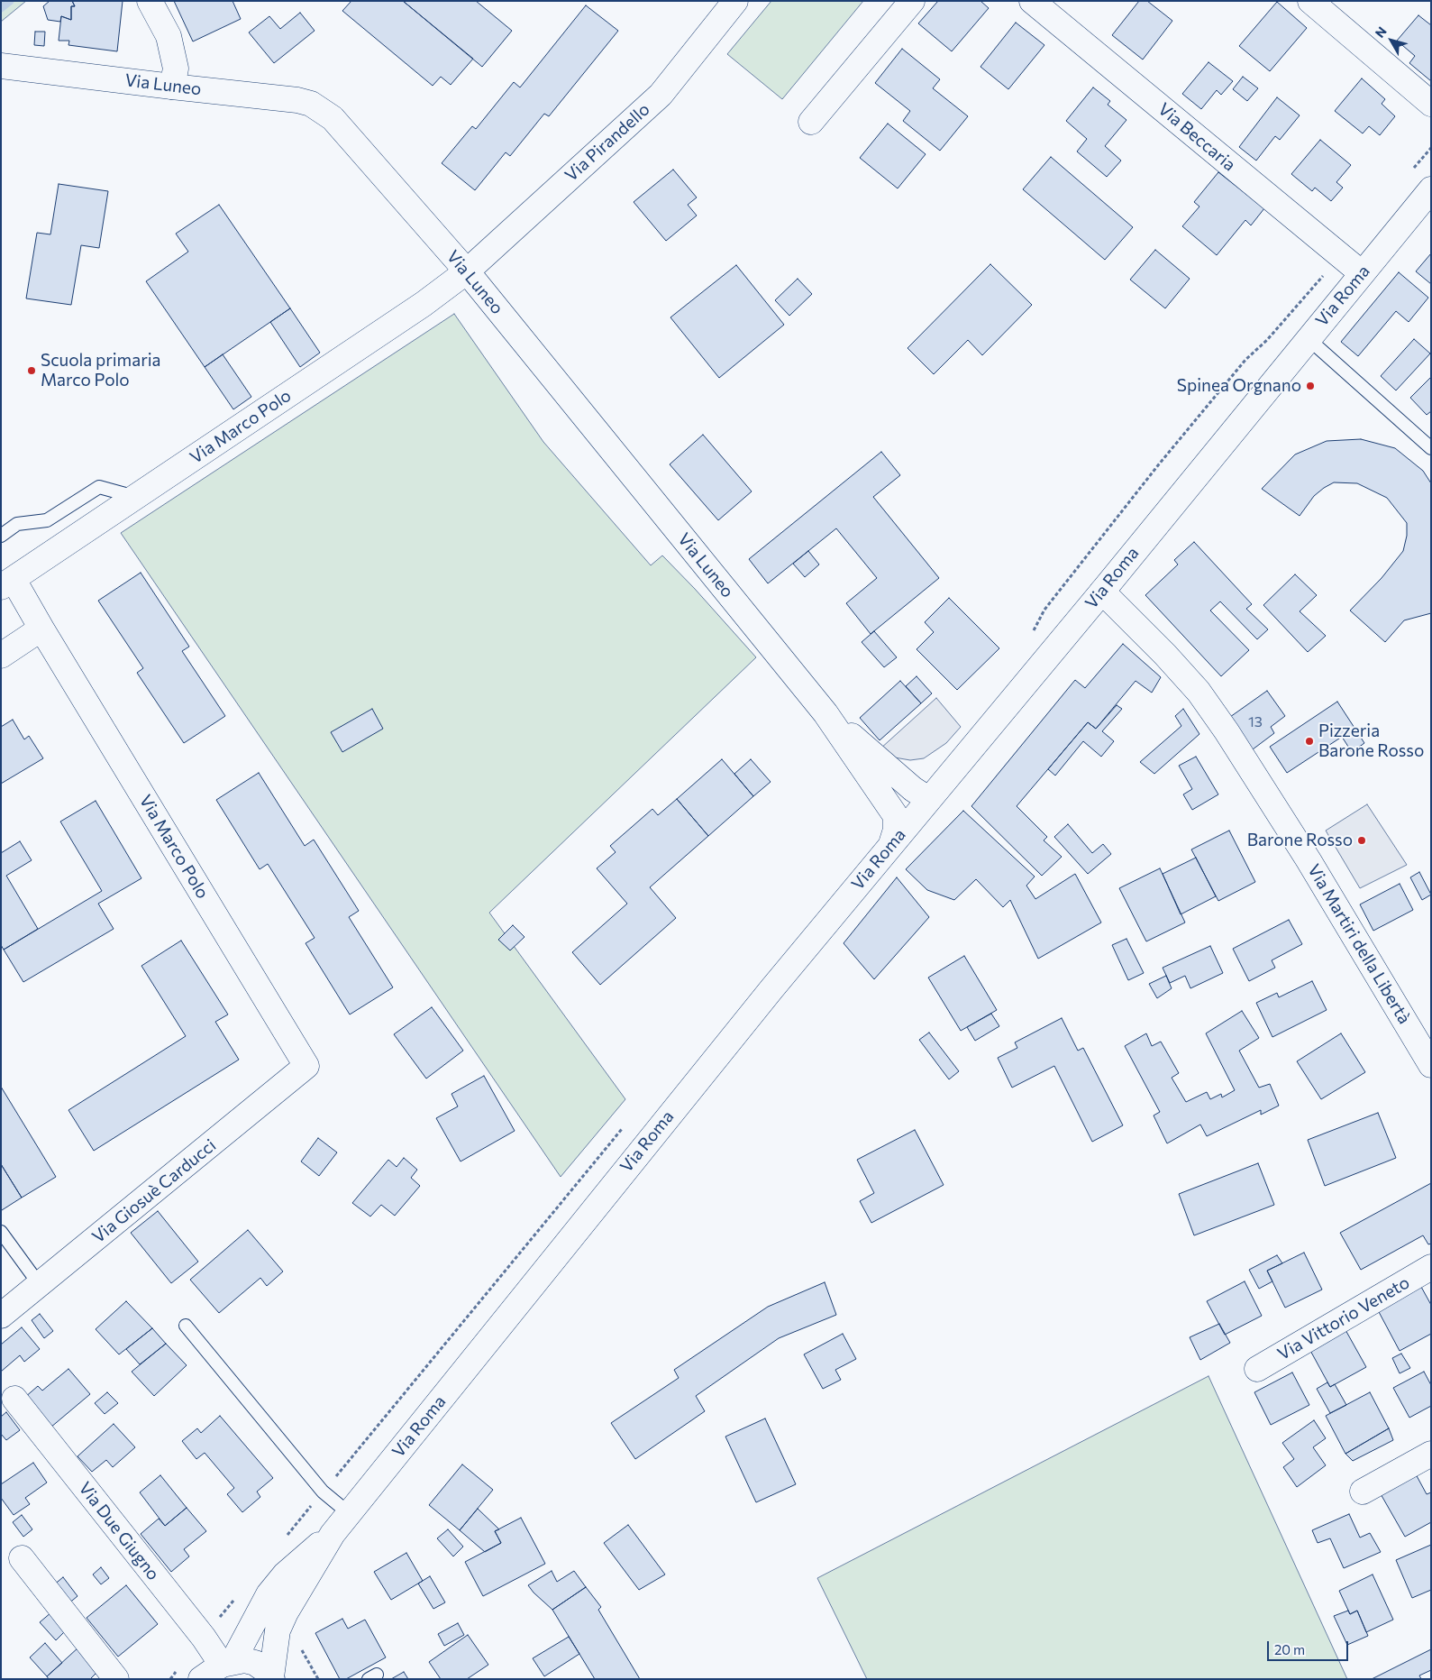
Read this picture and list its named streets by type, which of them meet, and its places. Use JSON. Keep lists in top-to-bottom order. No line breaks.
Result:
{"streets":{"street":["Via Luneo","Via Beccaria","Via Pirandello","Via Roma","Via Marco Polo","Via Martiri della Libertà","Via Giosuè Carducci","Via Vittorio Veneto","Via Due Giugno"]},"crossings":[["Via Luneo","Via Pirandello"],["Via Luneo","Via Roma"],["Via Luneo","Via Marco Polo"],["Via Beccaria","Via Roma"],["Via Pirandello","Via Marco Polo"],["Via Roma","Via Martiri della Libertà"],["Via Roma","Via Due Giugno"],["Via Marco Polo","Via Giosuè Carducci"]],"places":["Scuola primaria Marco Polo","Spinea Orgnano","Pizzeria Barone Rosso","Barone Rosso"],"house_numbers":["13"],"scale_bar":"20 m","north":"top left"}
